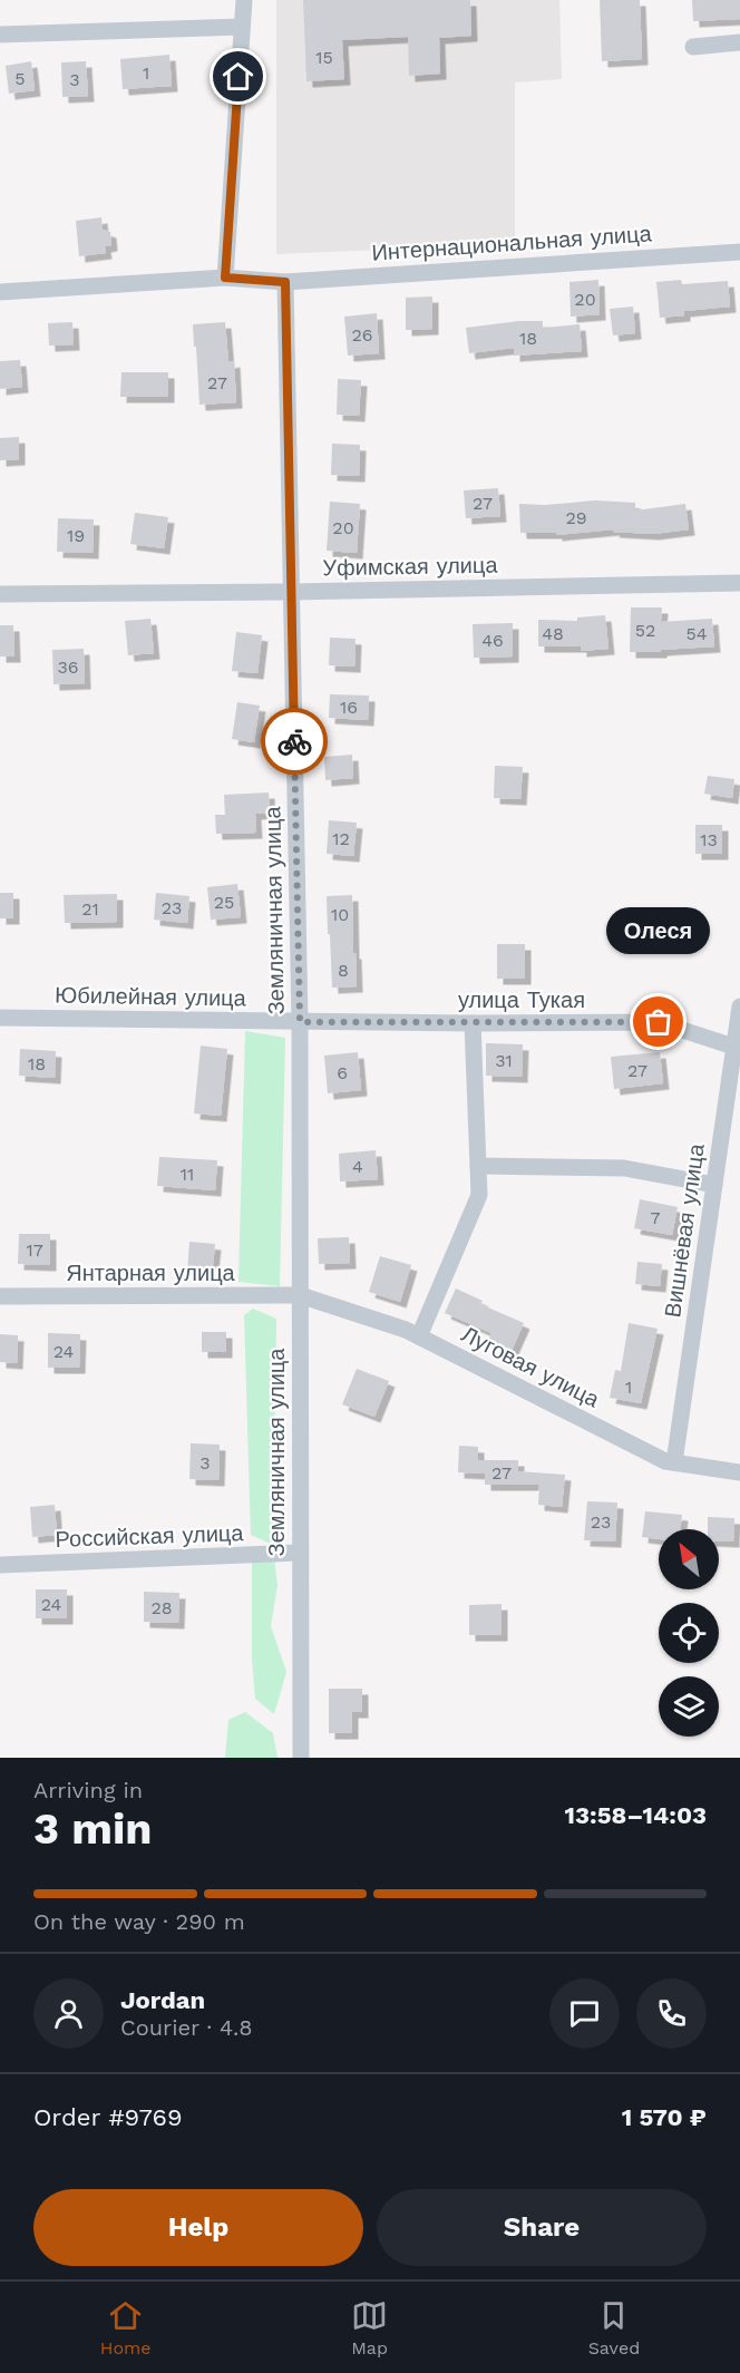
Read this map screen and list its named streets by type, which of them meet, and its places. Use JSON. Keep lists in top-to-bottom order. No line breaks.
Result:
{"streets":{"street":["Интернациональная улица","Уфимская улица","Земляничная улица","Юбилейная улица","улица Тукая","Вишнёвая улица","Янтарная улица","Луговая улица","Российская улица"]},"crossings":[["Интернациональная улица","Земляничная улица"],["Уфимская улица","Земляничная улица"],["Земляничная улица","Юбилейная улица"],["Земляничная улица","улица Тукая"],["Земляничная улица","Янтарная улица"],["Земляничная улица","Луговая улица"],["Земляничная улица","Российская улица"],["Юбилейная улица","улица Тукая"],["улица Тукая","Вишнёвая улица"],["Вишнёвая улица","Луговая улица"],["Янтарная улица","Луговая улица"]],"places":["Олеся"],"house_numbers":["15","1","5","3","20","26","18","27","27","29","20","19","52","48","54","46","36","16","12","13","25","23","21","10","8","31","18","27","6","4","11","7","17","24","1","3","27","23","24","28"],"north":"top left","page":{"bubble":"Олеся","heading":["3 min","Arriving in","13:58–14:03"],"panel":["Jordan","Courier · 4.8","Order #9769","1 570 ₽"],"bar":"On the way · 290 m","buttons":["Help","Share"],"tabs":["Home","Map","Saved"]}}
